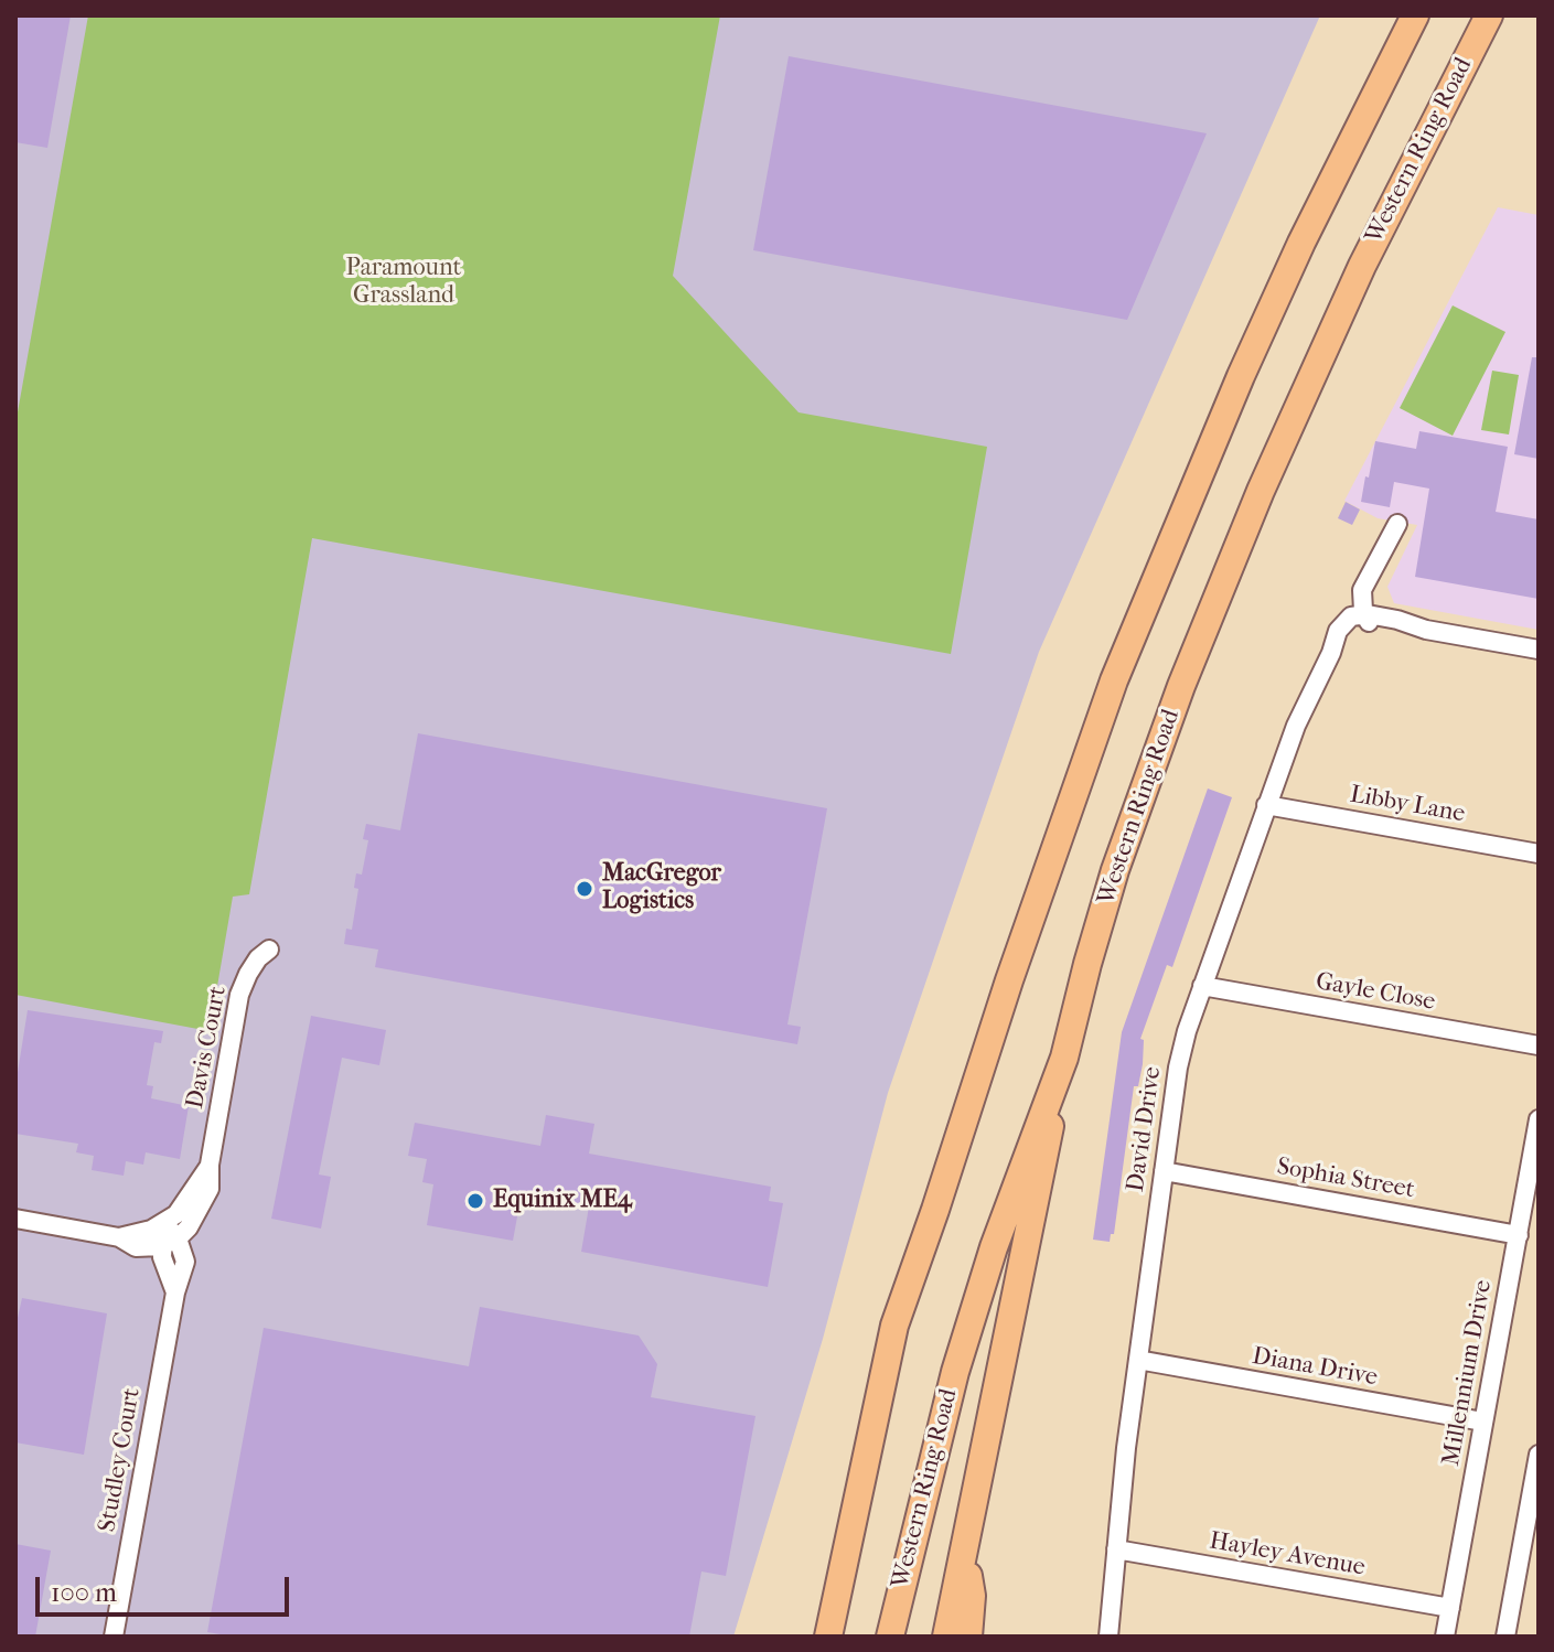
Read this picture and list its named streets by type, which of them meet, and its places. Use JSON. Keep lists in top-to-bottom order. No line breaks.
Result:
{"streets":{"highway":["Western Ring Road"],"street":["Libby Lane","Gayle Close","Davis Court","David Drive","Sophia Street","Diana Drive","Millennium Drive","Studley Court","Hayley Avenue"]},"crossings":[["Libby Lane","David Drive"],["Gayle Close","David Drive"],["Davis Court","Studley Court"],["David Drive","Sophia Street"],["David Drive","Diana Drive"],["David Drive","Hayley Avenue"],["Sophia Street","Millennium Drive"],["Diana Drive","Millennium Drive"],["Millennium Drive","Hayley Avenue"]],"parks":["Paramount Grassland"],"places":["MacGregor Logistics","Equinix ME4"],"scale_bar":"100 m"}
